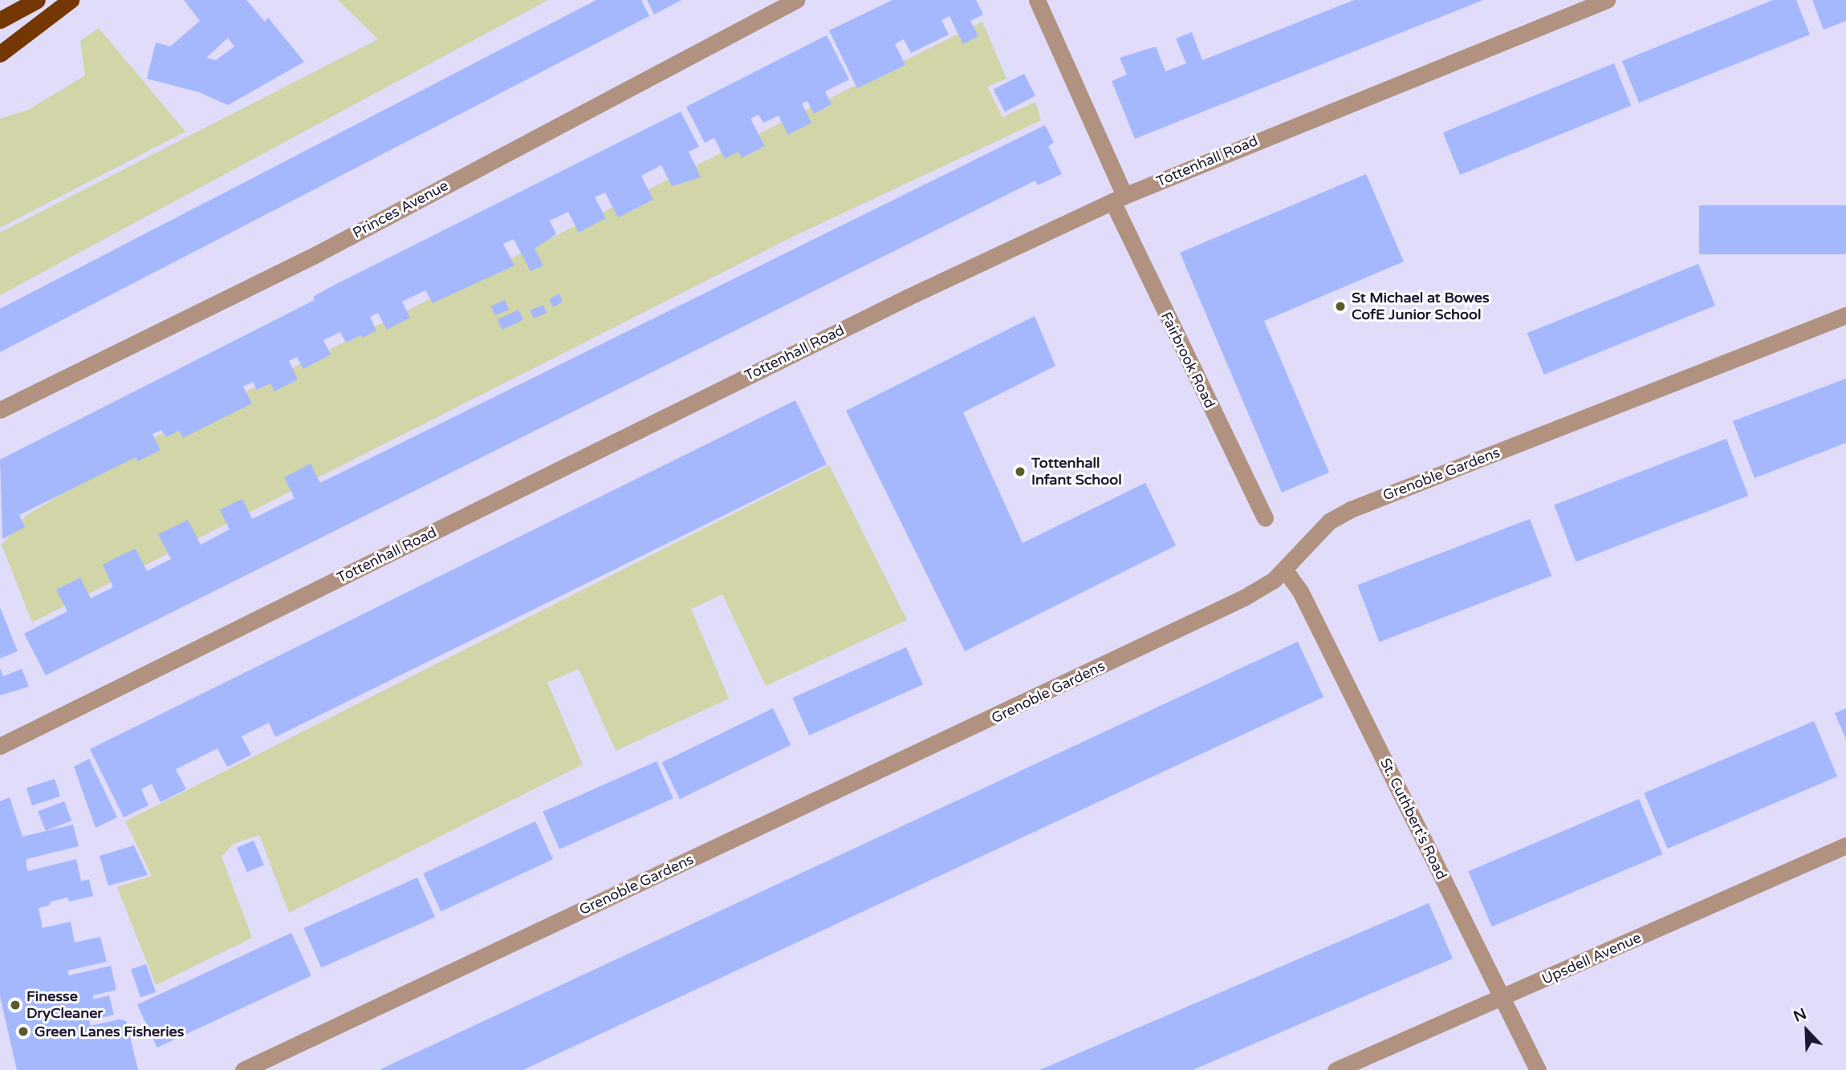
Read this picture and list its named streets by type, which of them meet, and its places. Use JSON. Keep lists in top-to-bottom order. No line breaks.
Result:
{"streets":{"street":["Tottenhall Road","Princes Avenue","Fairbrook Road","Grenoble Gardens","St. Cuthbert's Road","Upsdell Avenue"]},"crossings":[["Tottenhall Road","Fairbrook Road"],["Grenoble Gardens","St. Cuthbert's Road"],["St. Cuthbert's Road","Upsdell Avenue"]],"places":["St Michael at Bowes CofE Junior School","Tottenhall Infant School","Finesse DryCleaner","Green Lanes Fisheries"],"north":"top left"}
